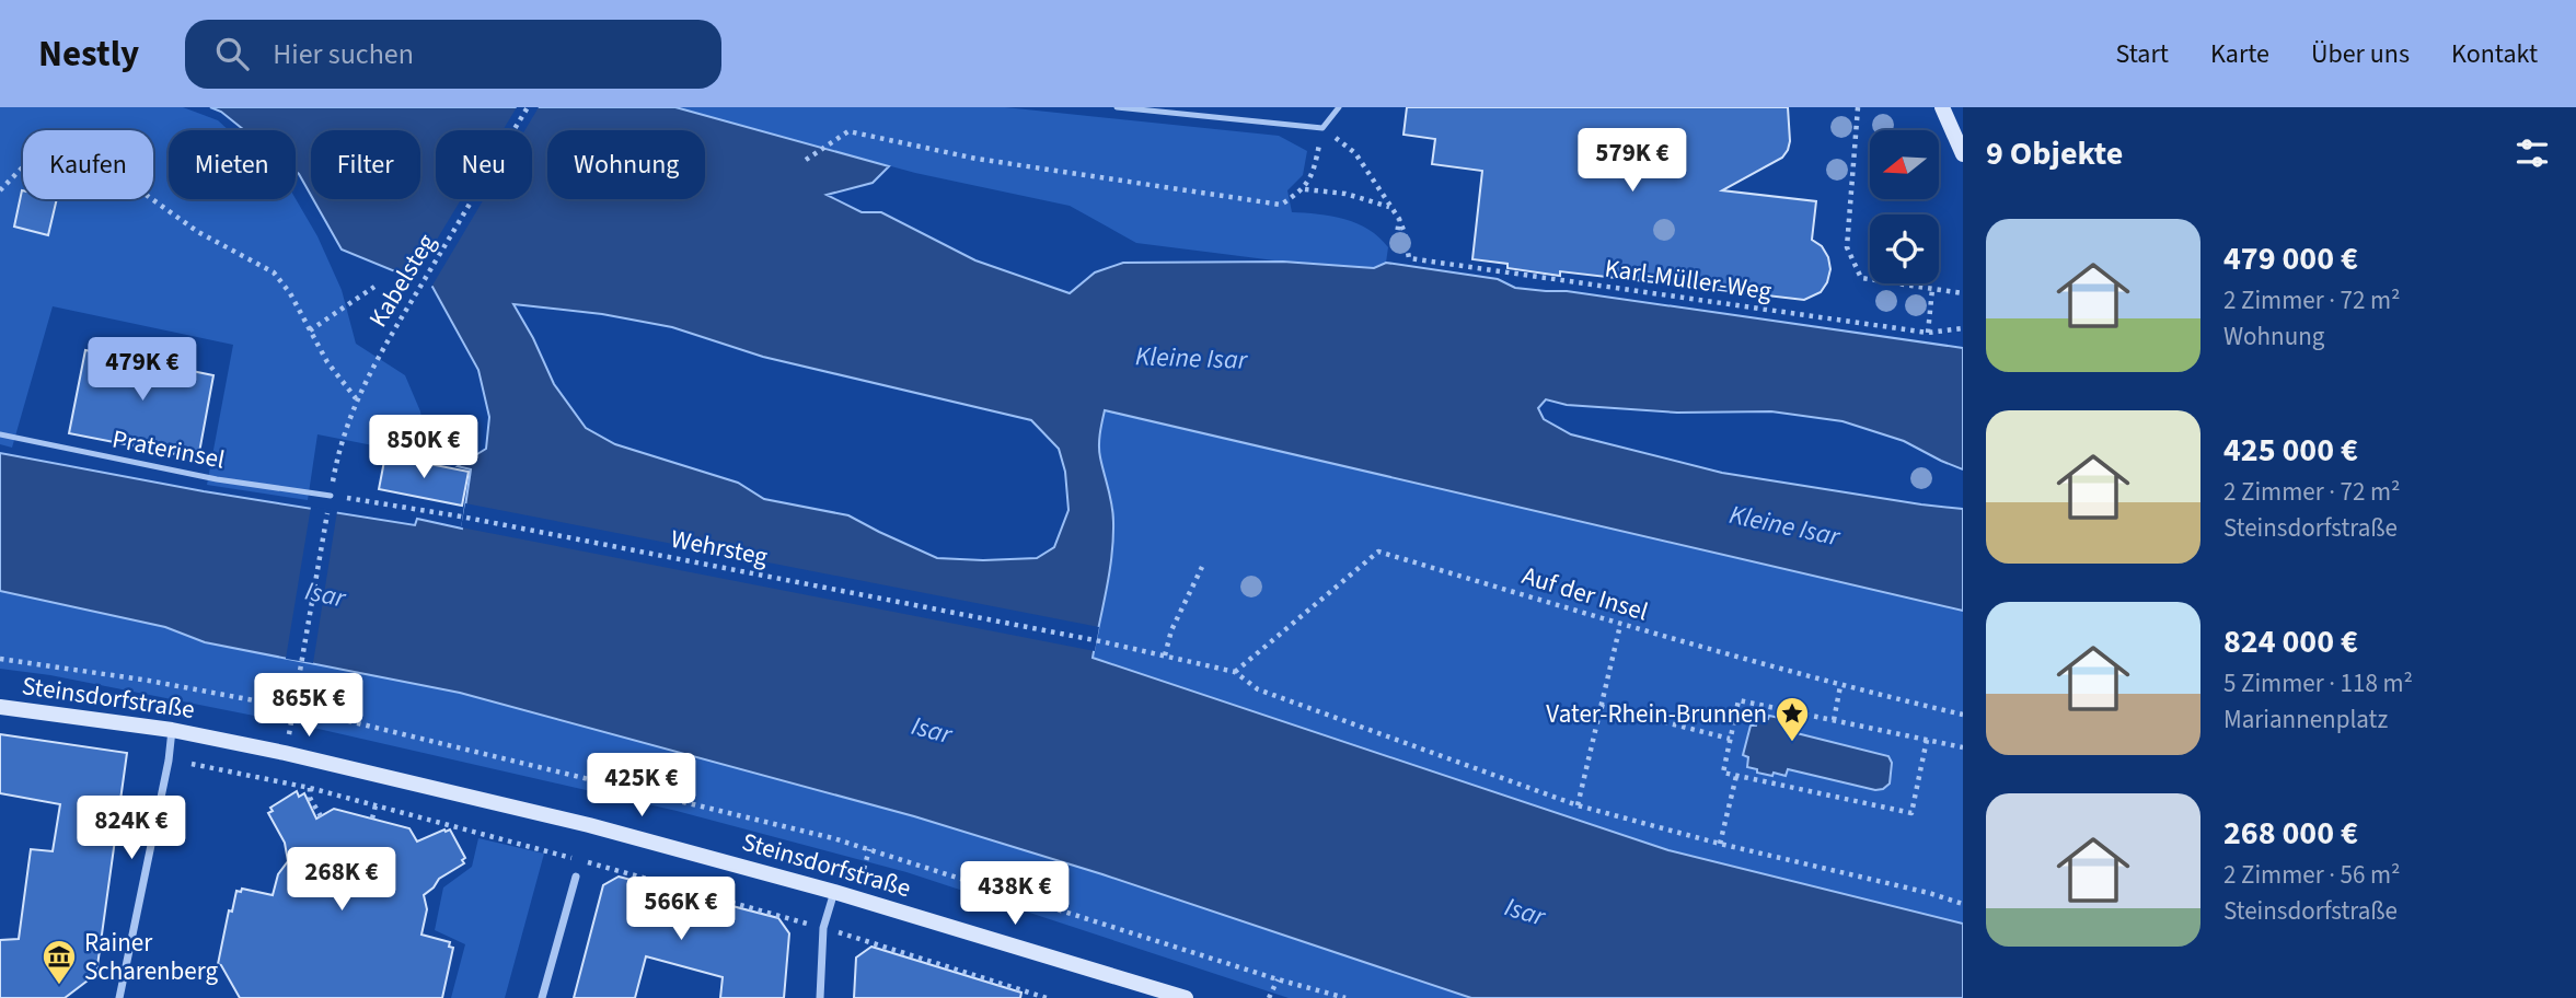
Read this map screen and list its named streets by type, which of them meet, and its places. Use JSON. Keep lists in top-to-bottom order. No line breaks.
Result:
{"streets":{"main road":["Steinsdorfstraße"],"lane":["Praterinsel"],"path":["Karl-Müller-Weg","Kabelsteg","Wehrsteg","Auf der Insel"]},"crossings":[["Kabelsteg","Praterinsel"],["Kabelsteg","Wehrsteg"],["Praterinsel","Wehrsteg"]],"water":["Kleine Isar","Isar"],"places":{"place":["Vater-Rhein-Brunnen"],"museum":["Rainer Scharenberg"]},"north":"left","page":{"header":"Nestly","search":"Hier suchen","nav":["Start","Karte","Über uns","Kontakt"],"heading":"9 Objekte","price":["579K €","479K €","850K €","865K €","425K €","824K €","268K €","438K €","566K €"],"chip":["Kaufen","Mieten","Filter","Neu","Wohnung"],"list":[{"name":"479 000 €","note":"2 Zimmer · 72 m² · Wohnung"},{"name":"425 000 €","note":"2 Zimmer · 72 m² · Steinsdorfstraße"},{"name":"824 000 €","note":"5 Zimmer · 118 m² · Mariannenplatz"},{"name":"268 000 €","note":"2 Zimmer · 56 m² · Steinsdorfstraße"}]}}
